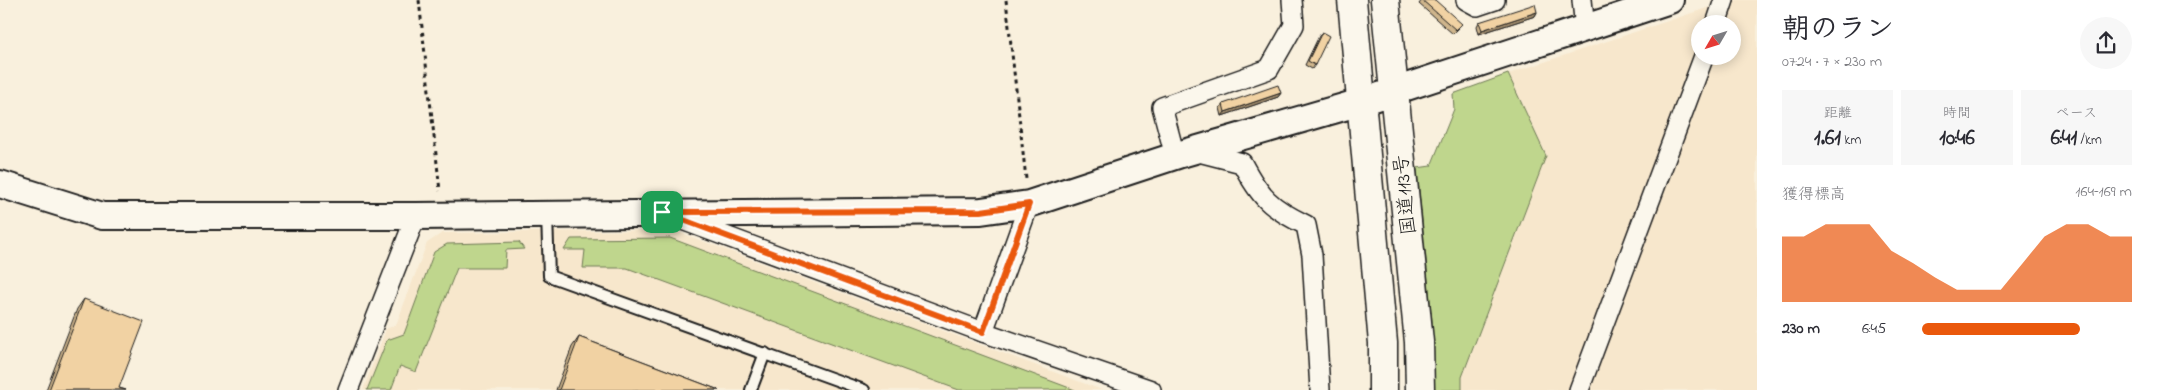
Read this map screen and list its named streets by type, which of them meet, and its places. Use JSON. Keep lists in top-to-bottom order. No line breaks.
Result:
{"streets":{"highway":["国道113号"]},"north":"bottom left","page":{"heading":["朝のラン","07:24 · 7 × 230 m"],"stats":[["距離","1.61 km"],["時間","10:46"],["ペース","6:41 /km"]],"chart":["獲得標高","164–169 m"],"list":[{"name":"230 m","note":"6:45"}]}}
